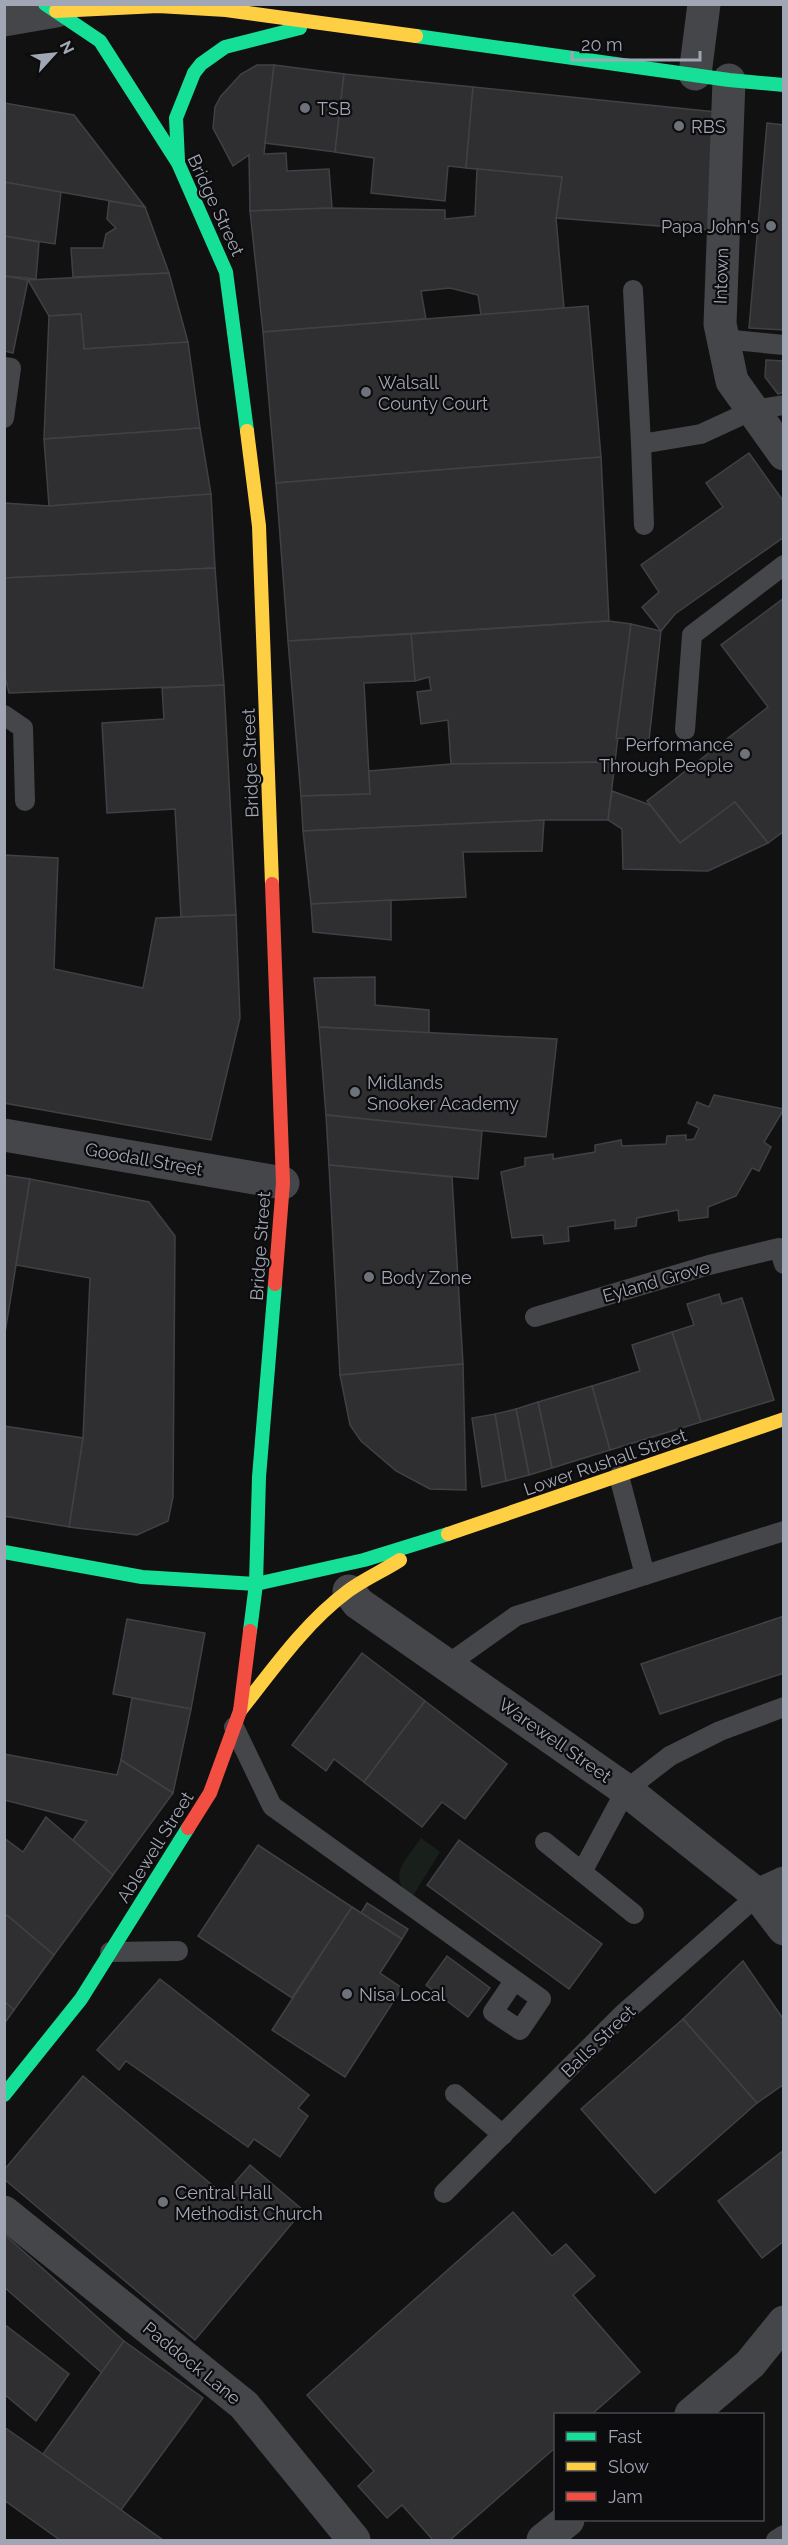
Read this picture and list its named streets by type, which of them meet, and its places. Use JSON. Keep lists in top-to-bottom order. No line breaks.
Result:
{"streets":{"street":["Bridge Street","Intown","Goodall Street","Lower Rushall Street","Warewell Street","Ablewell Street","Paddock Lane"],"lane":["Eyland Grove","Balls Street"]},"crossings":[["Bridge Street","Goodall Street"],["Bridge Street","Lower Rushall Street"],["Bridge Street","Ablewell Street"],["Lower Rushall Street","Warewell Street"],["Lower Rushall Street","Ablewell Street"],["Warewell Street","Balls Street"]],"places":["TSB","RBS","Papa John's","Walsall County Court","Performance Through People","Midlands Snooker Academy","Body Zone","Nisa Local","Central Hall Methodist Church"],"legend":["Fast","Slow","Jam"],"scale_bar":"20 m","north":"top right"}
